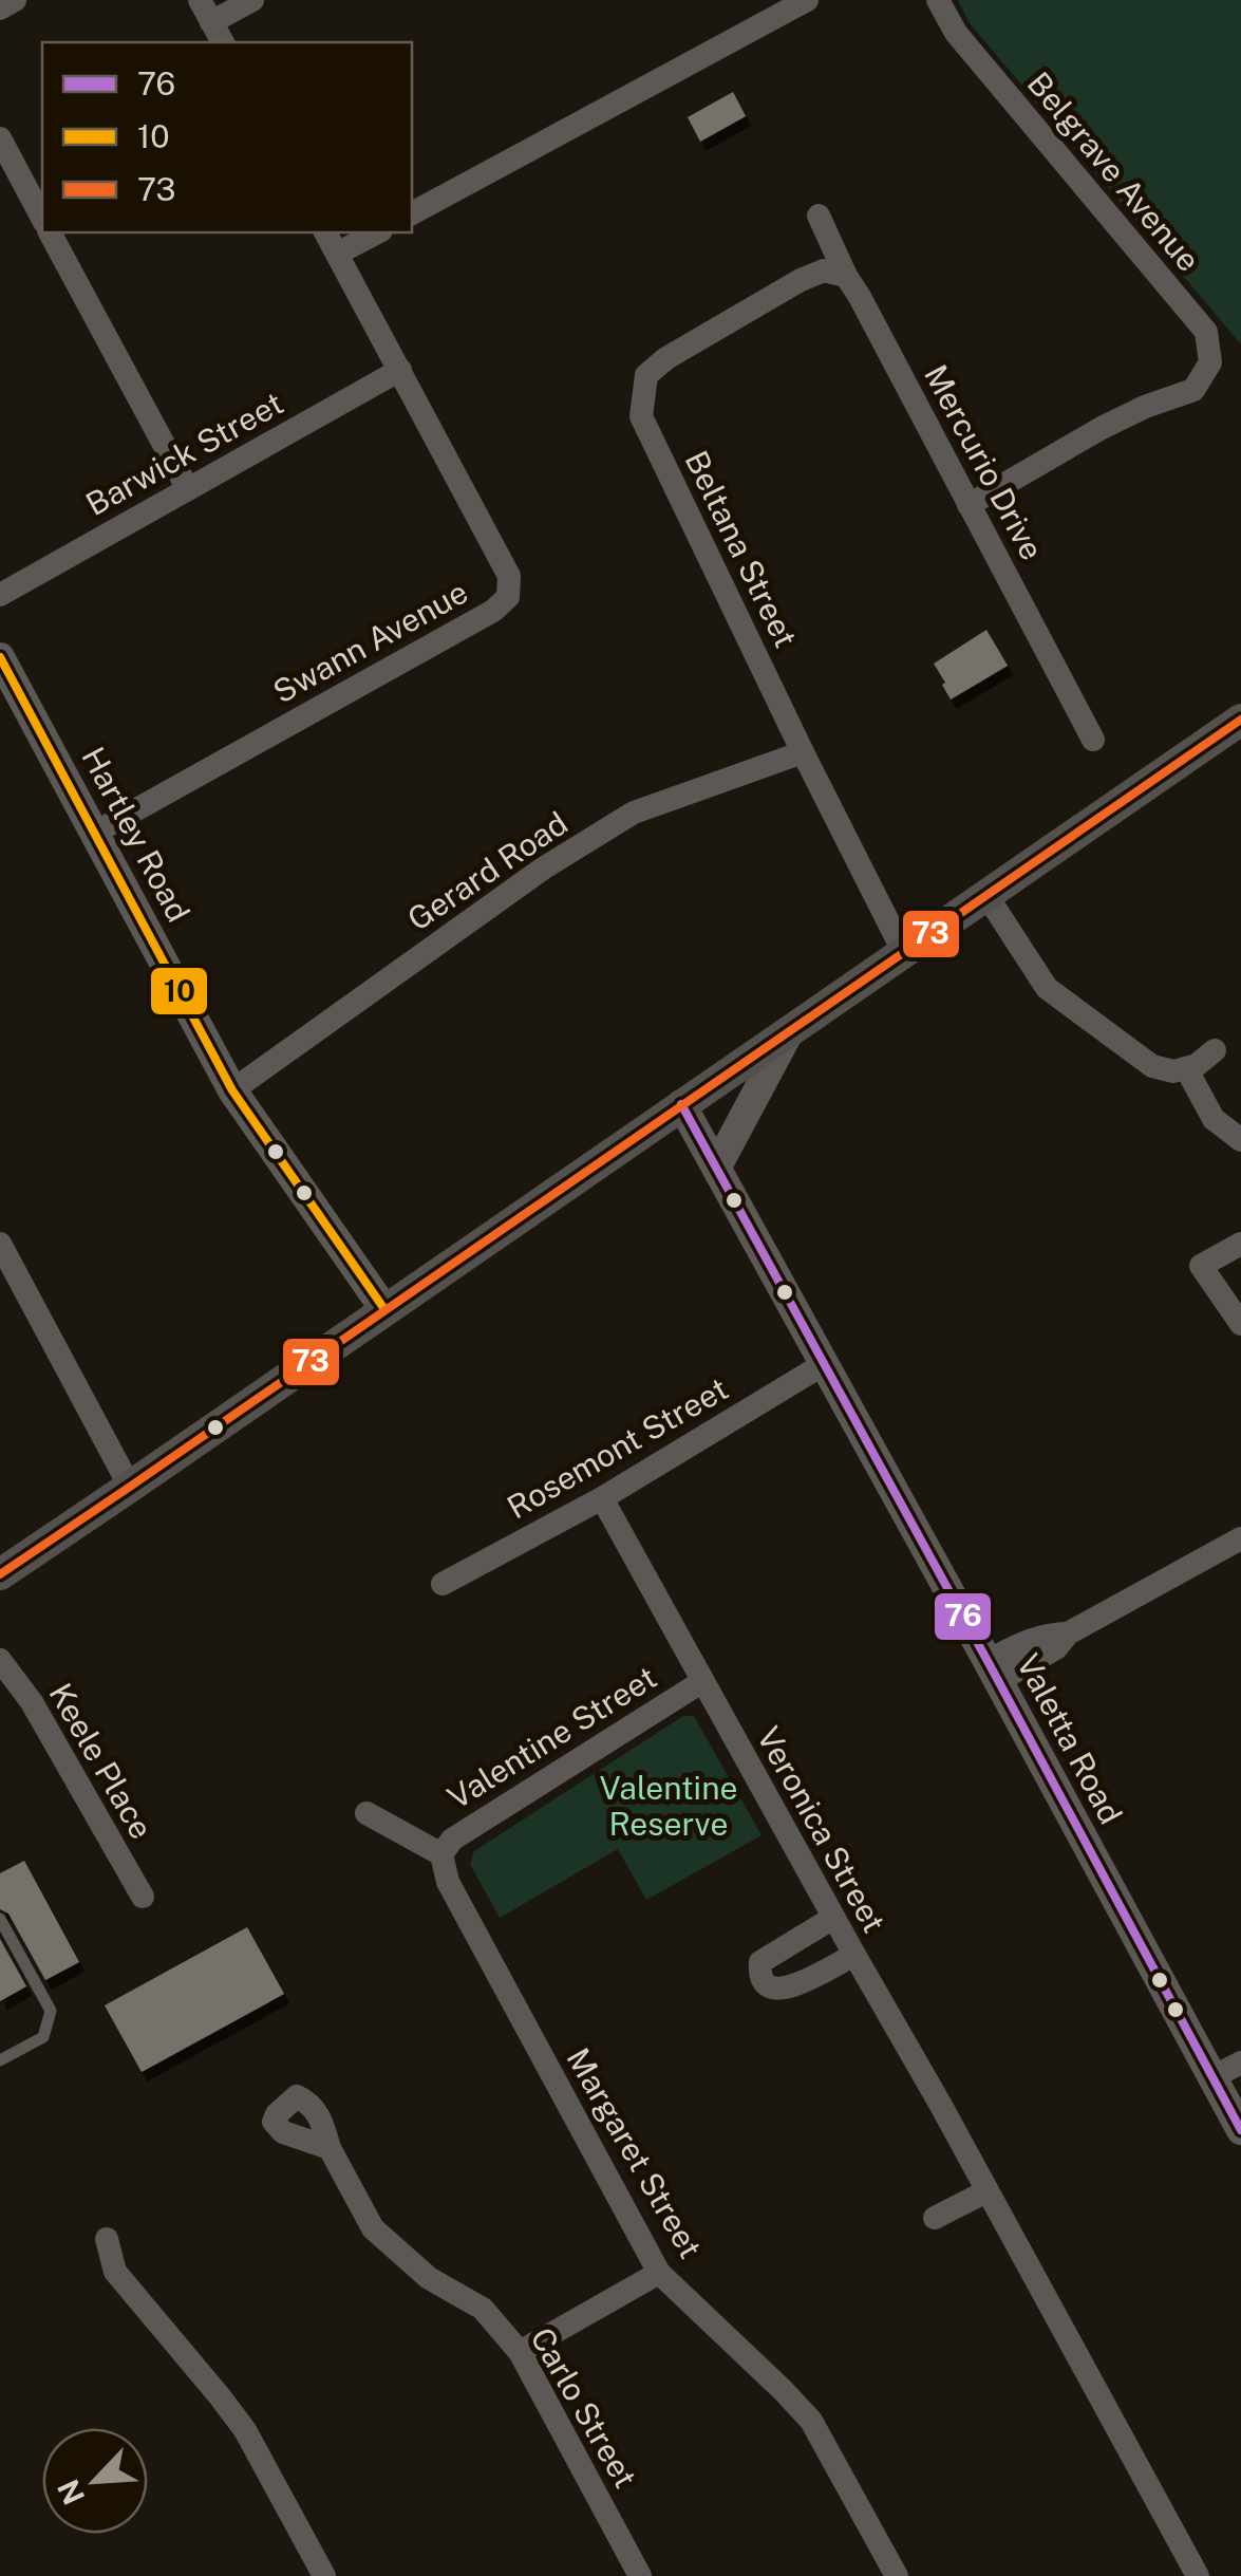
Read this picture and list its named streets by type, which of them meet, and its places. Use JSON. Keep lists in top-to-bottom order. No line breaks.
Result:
{"streets":{"street":["Belgrave Avenue","Barwick Street","Mercurio Drive","Beltana Street","Swann Avenue","Hartley Road","Gerard Road","Rosemont Street","Valentine Street","Valetta Road","Keele Place","Veronica Street","Margaret Street","Carlo Street"]},"crossings":[["Belgrave Avenue","Mercurio Drive"],["Barwick Street","Swann Avenue"],["Mercurio Drive","Beltana Street"],["Beltana Street","Gerard Road"],["Swann Avenue","Hartley Road"],["Hartley Road","Gerard Road"],["Rosemont Street","Valetta Road"],["Rosemont Street","Veronica Street"],["Valentine Street","Veronica Street"],["Valentine Street","Margaret Street"]],"parks":["Valentine Reserve"],"lines":["transit line 10","transit line 73","transit line 76"],"legend":["76","10","73"],"north":"bottom left"}
